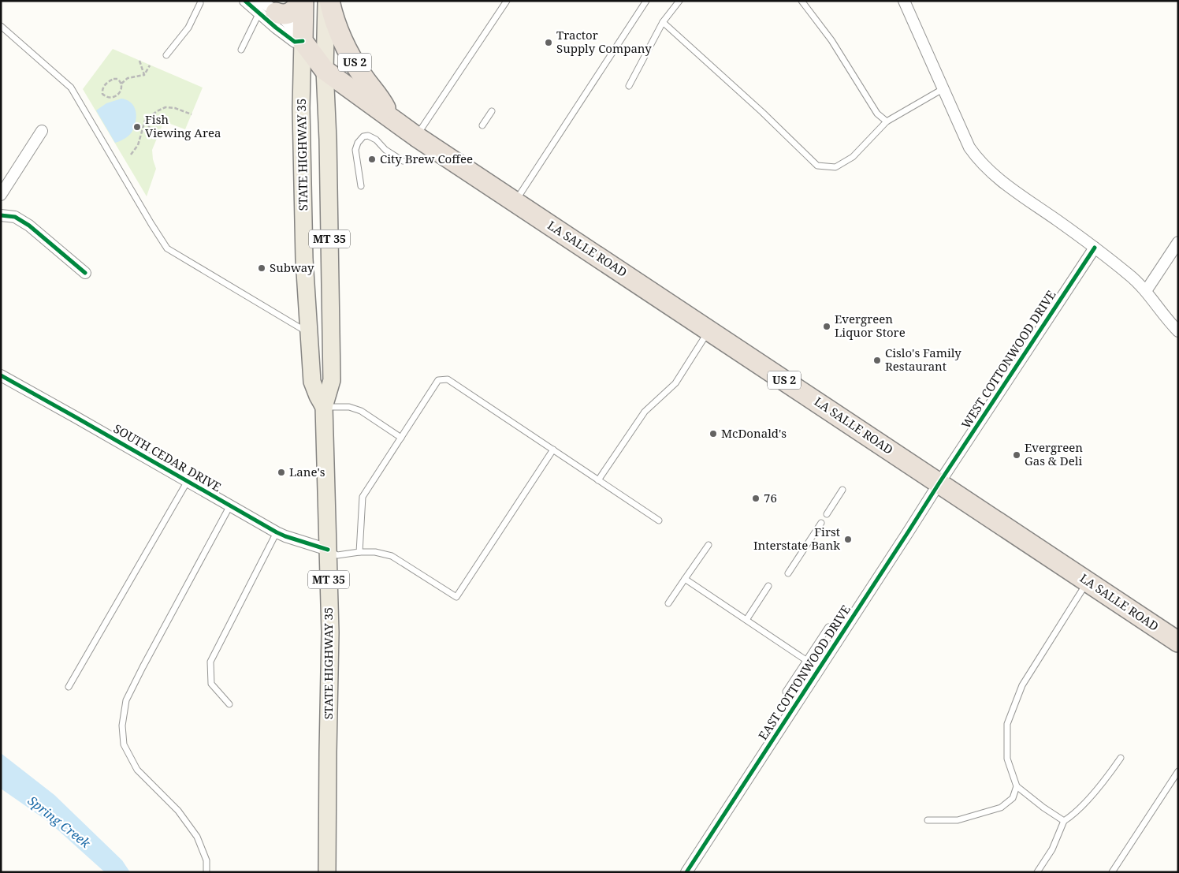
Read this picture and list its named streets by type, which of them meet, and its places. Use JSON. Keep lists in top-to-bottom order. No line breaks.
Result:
{"streets":{"highway":["US 2","LA SALLE ROAD"],"main road":["STATE HIGHWAY 35","MT 35"],"street":["WEST COTTONWOOD DRIVE","SOUTH CEDAR DRIVE","EAST COTTONWOOD DRIVE"]},"crossings":[["US 2","STATE HIGHWAY 35"],["US 2","MT 35"],["US 2","LA SALLE ROAD"],["STATE HIGHWAY 35","MT 35"],["STATE HIGHWAY 35","SOUTH CEDAR DRIVE"],["LA SALLE ROAD","WEST COTTONWOOD DRIVE"],["LA SALLE ROAD","EAST COTTONWOOD DRIVE"],["WEST COTTONWOOD DRIVE","EAST COTTONWOOD DRIVE"]],"water":["Spring Creek"],"places":["Tractor Supply Company","Fish Viewing Area","City Brew Coffee","Subway","Evergreen Liquor Store","Cislo's Family Restaurant","McDonald's","Evergreen Gas & Deli","Lane's","76","First Interstate Bank"]}
